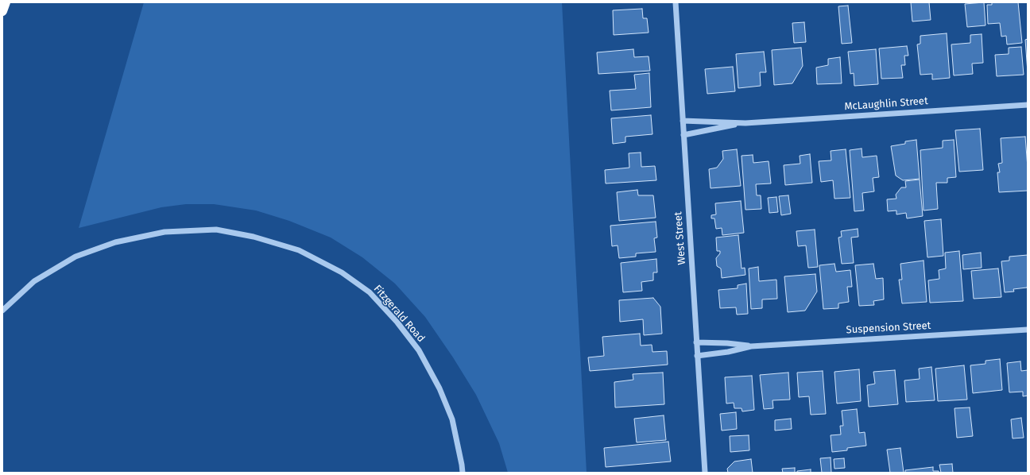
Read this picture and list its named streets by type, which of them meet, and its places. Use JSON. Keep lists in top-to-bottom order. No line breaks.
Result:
{"streets":{"street":["McLaughlin Street","West Street","Fitzgerald Road","Suspension Street"]},"crossings":[["McLaughlin Street","West Street"],["West Street","Suspension Street"]]}
